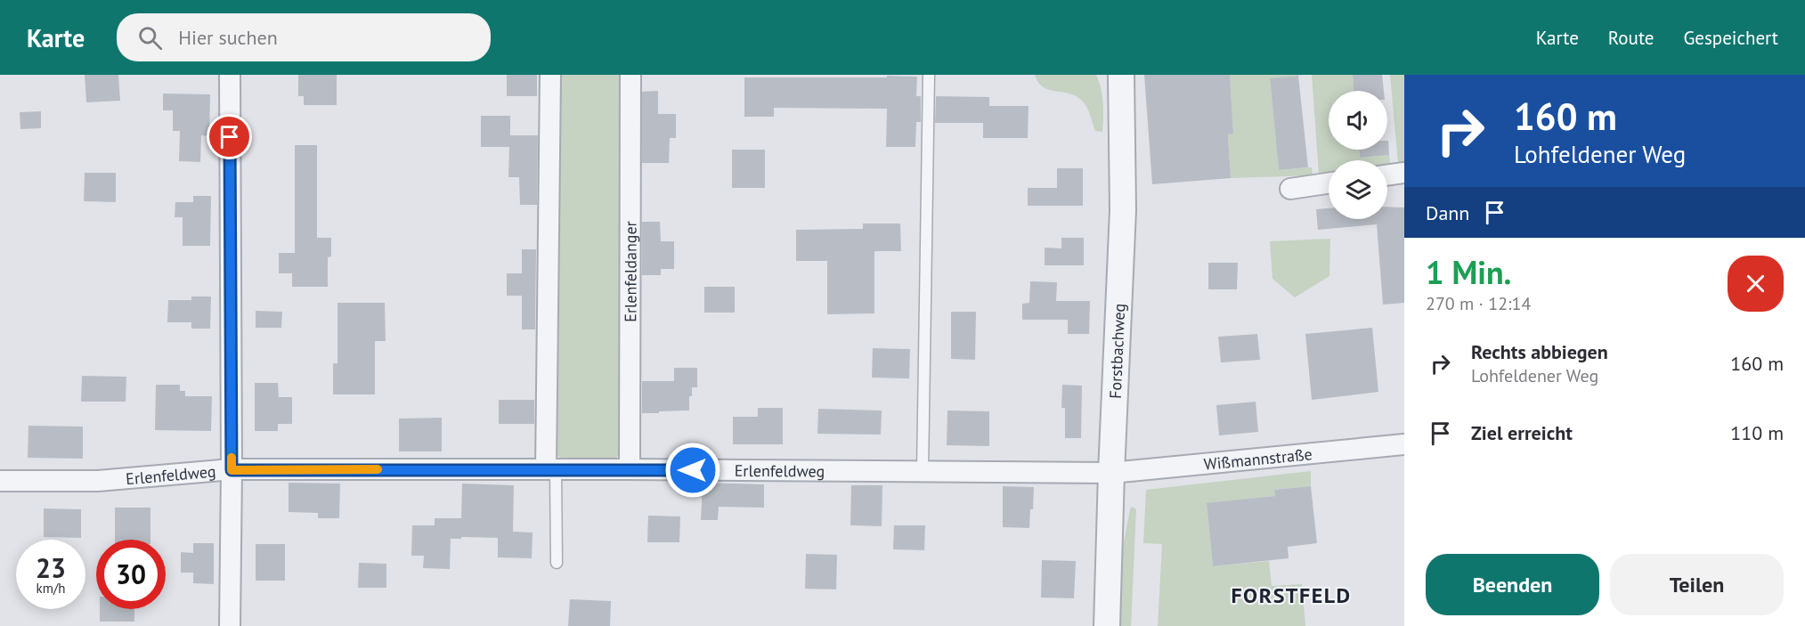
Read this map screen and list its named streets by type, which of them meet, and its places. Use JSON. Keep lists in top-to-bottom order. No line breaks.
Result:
{"streets":{"street":["Erlenfeldanger","Forstbachweg","Wißmannstraße","Erlenfeldweg"]},"crossings":[["Erlenfeldanger","Erlenfeldweg"],["Forstbachweg","Wißmannstraße"],["Forstbachweg","Erlenfeldweg"],["Wißmannstraße","Erlenfeldweg"]],"districts":["FORSTFELD"],"page":{"header":"Karte","search":"Hier suchen","nav":["Karte","Route","Gespeichert"],"turn":["160 m","Lohfeldener Weg"],"then":"Dann","heading":["1 Min.","270 m · 12:14"],"list":[{"name":"Rechts abbiegen","note":"Lohfeldener Weg","value":"160 m"},{"name":"Ziel erreicht","value":"110 m"}],"speed":"23 km/h","limit":"30","buttons":["Beenden","Teilen"]}}
